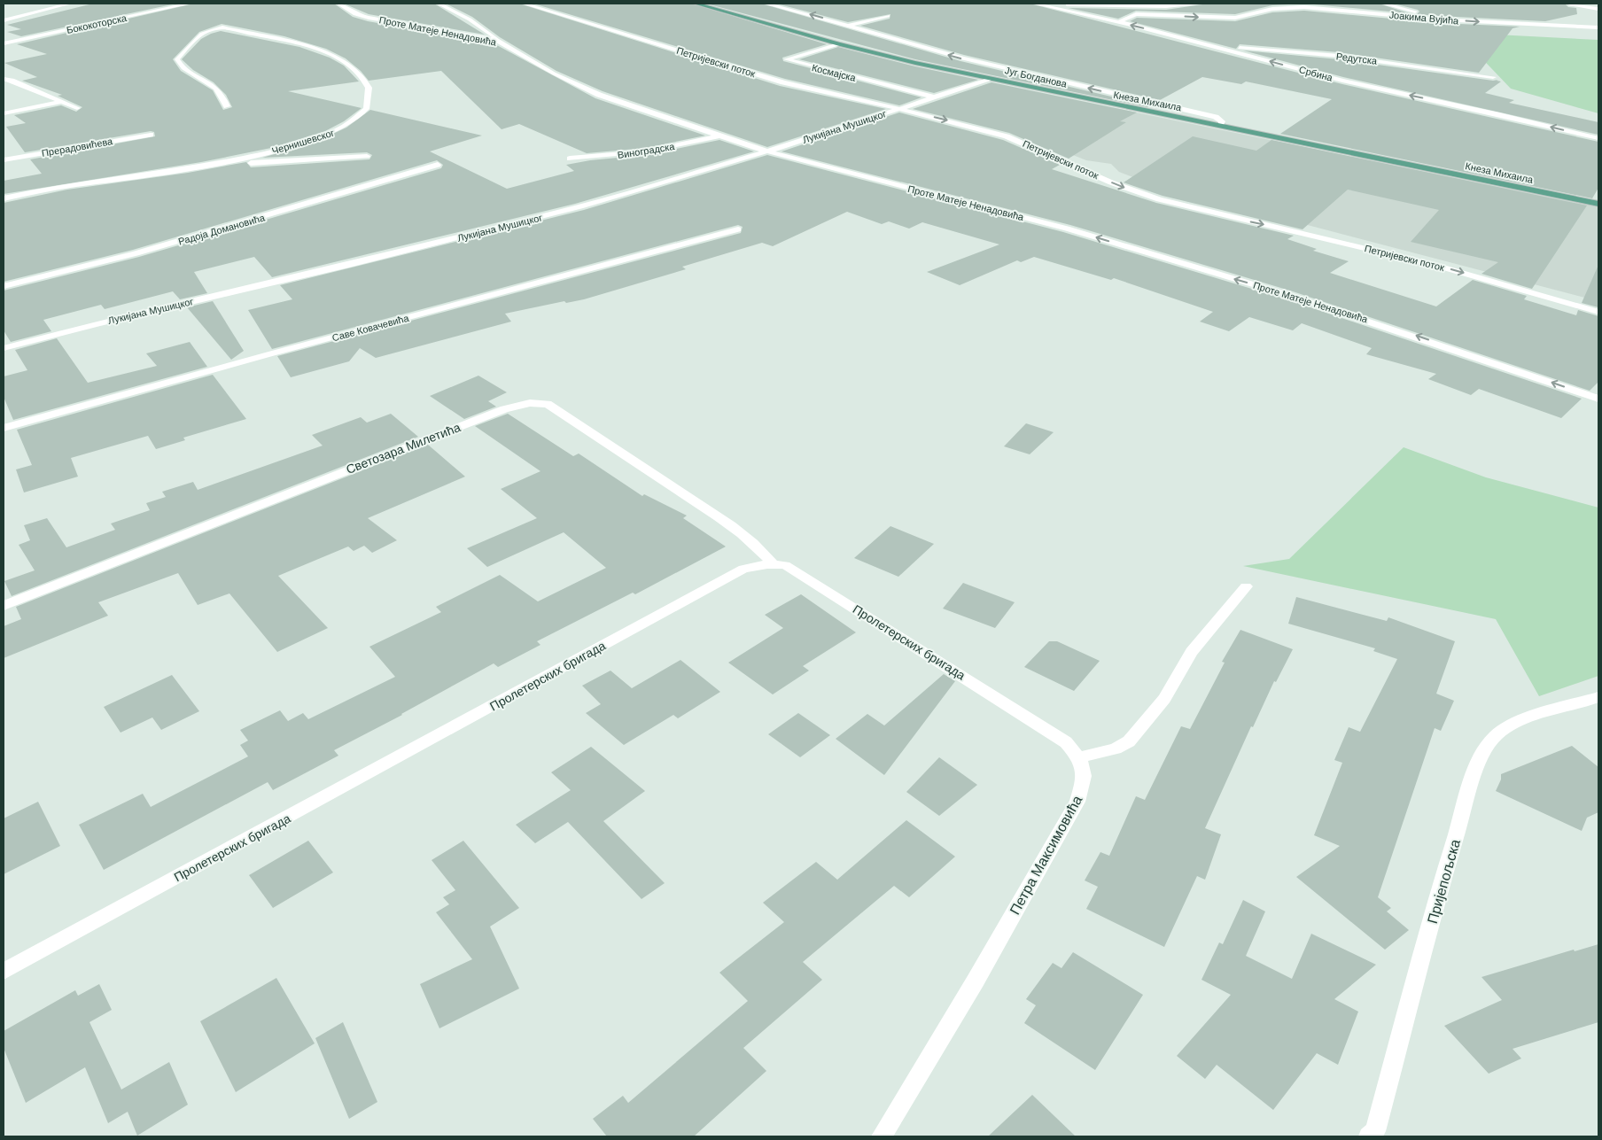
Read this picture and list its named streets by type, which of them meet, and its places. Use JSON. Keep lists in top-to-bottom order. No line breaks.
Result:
{"streets":{"main road":["Кнеза Михаила"],"street":["Јоакима Вујића","Бококоторска","Проте Матеје Ненадовића","Редутска","Петријевски поток","Космајска","Србина","Југ Богданова","Лукијана Мушицког","Чернишевског","Прерадовићева","Виноградска","Радоја Домановића","Саве Ковачевића","Светозара Милетића","Пролетерских бригада","Петра Максимовића","Пријепољска"]},"crossings":[["Јоакима Вујића","Србина"],["Проте Матеје Ненадовића","Лукијана Мушицког"],["Проте Матеје Ненадовића","Виноградска"],["Редутска","Србина"],["Петријевски поток","Лукијана Мушицког"],["Космајска","Кнеза Михаила"],["Космајска","Лукијана Мушицког"],["Југ Богданова","Кнеза Михаила"],["Кнеза Михаила","Лукијана Мушицког"],["Светозара Милетића","Пролетерских бригада"],["Пролетерских бригада","Петра Максимовића"]],"one_way":["Проте Матеје Ненадовића","Петријевски поток"]}
